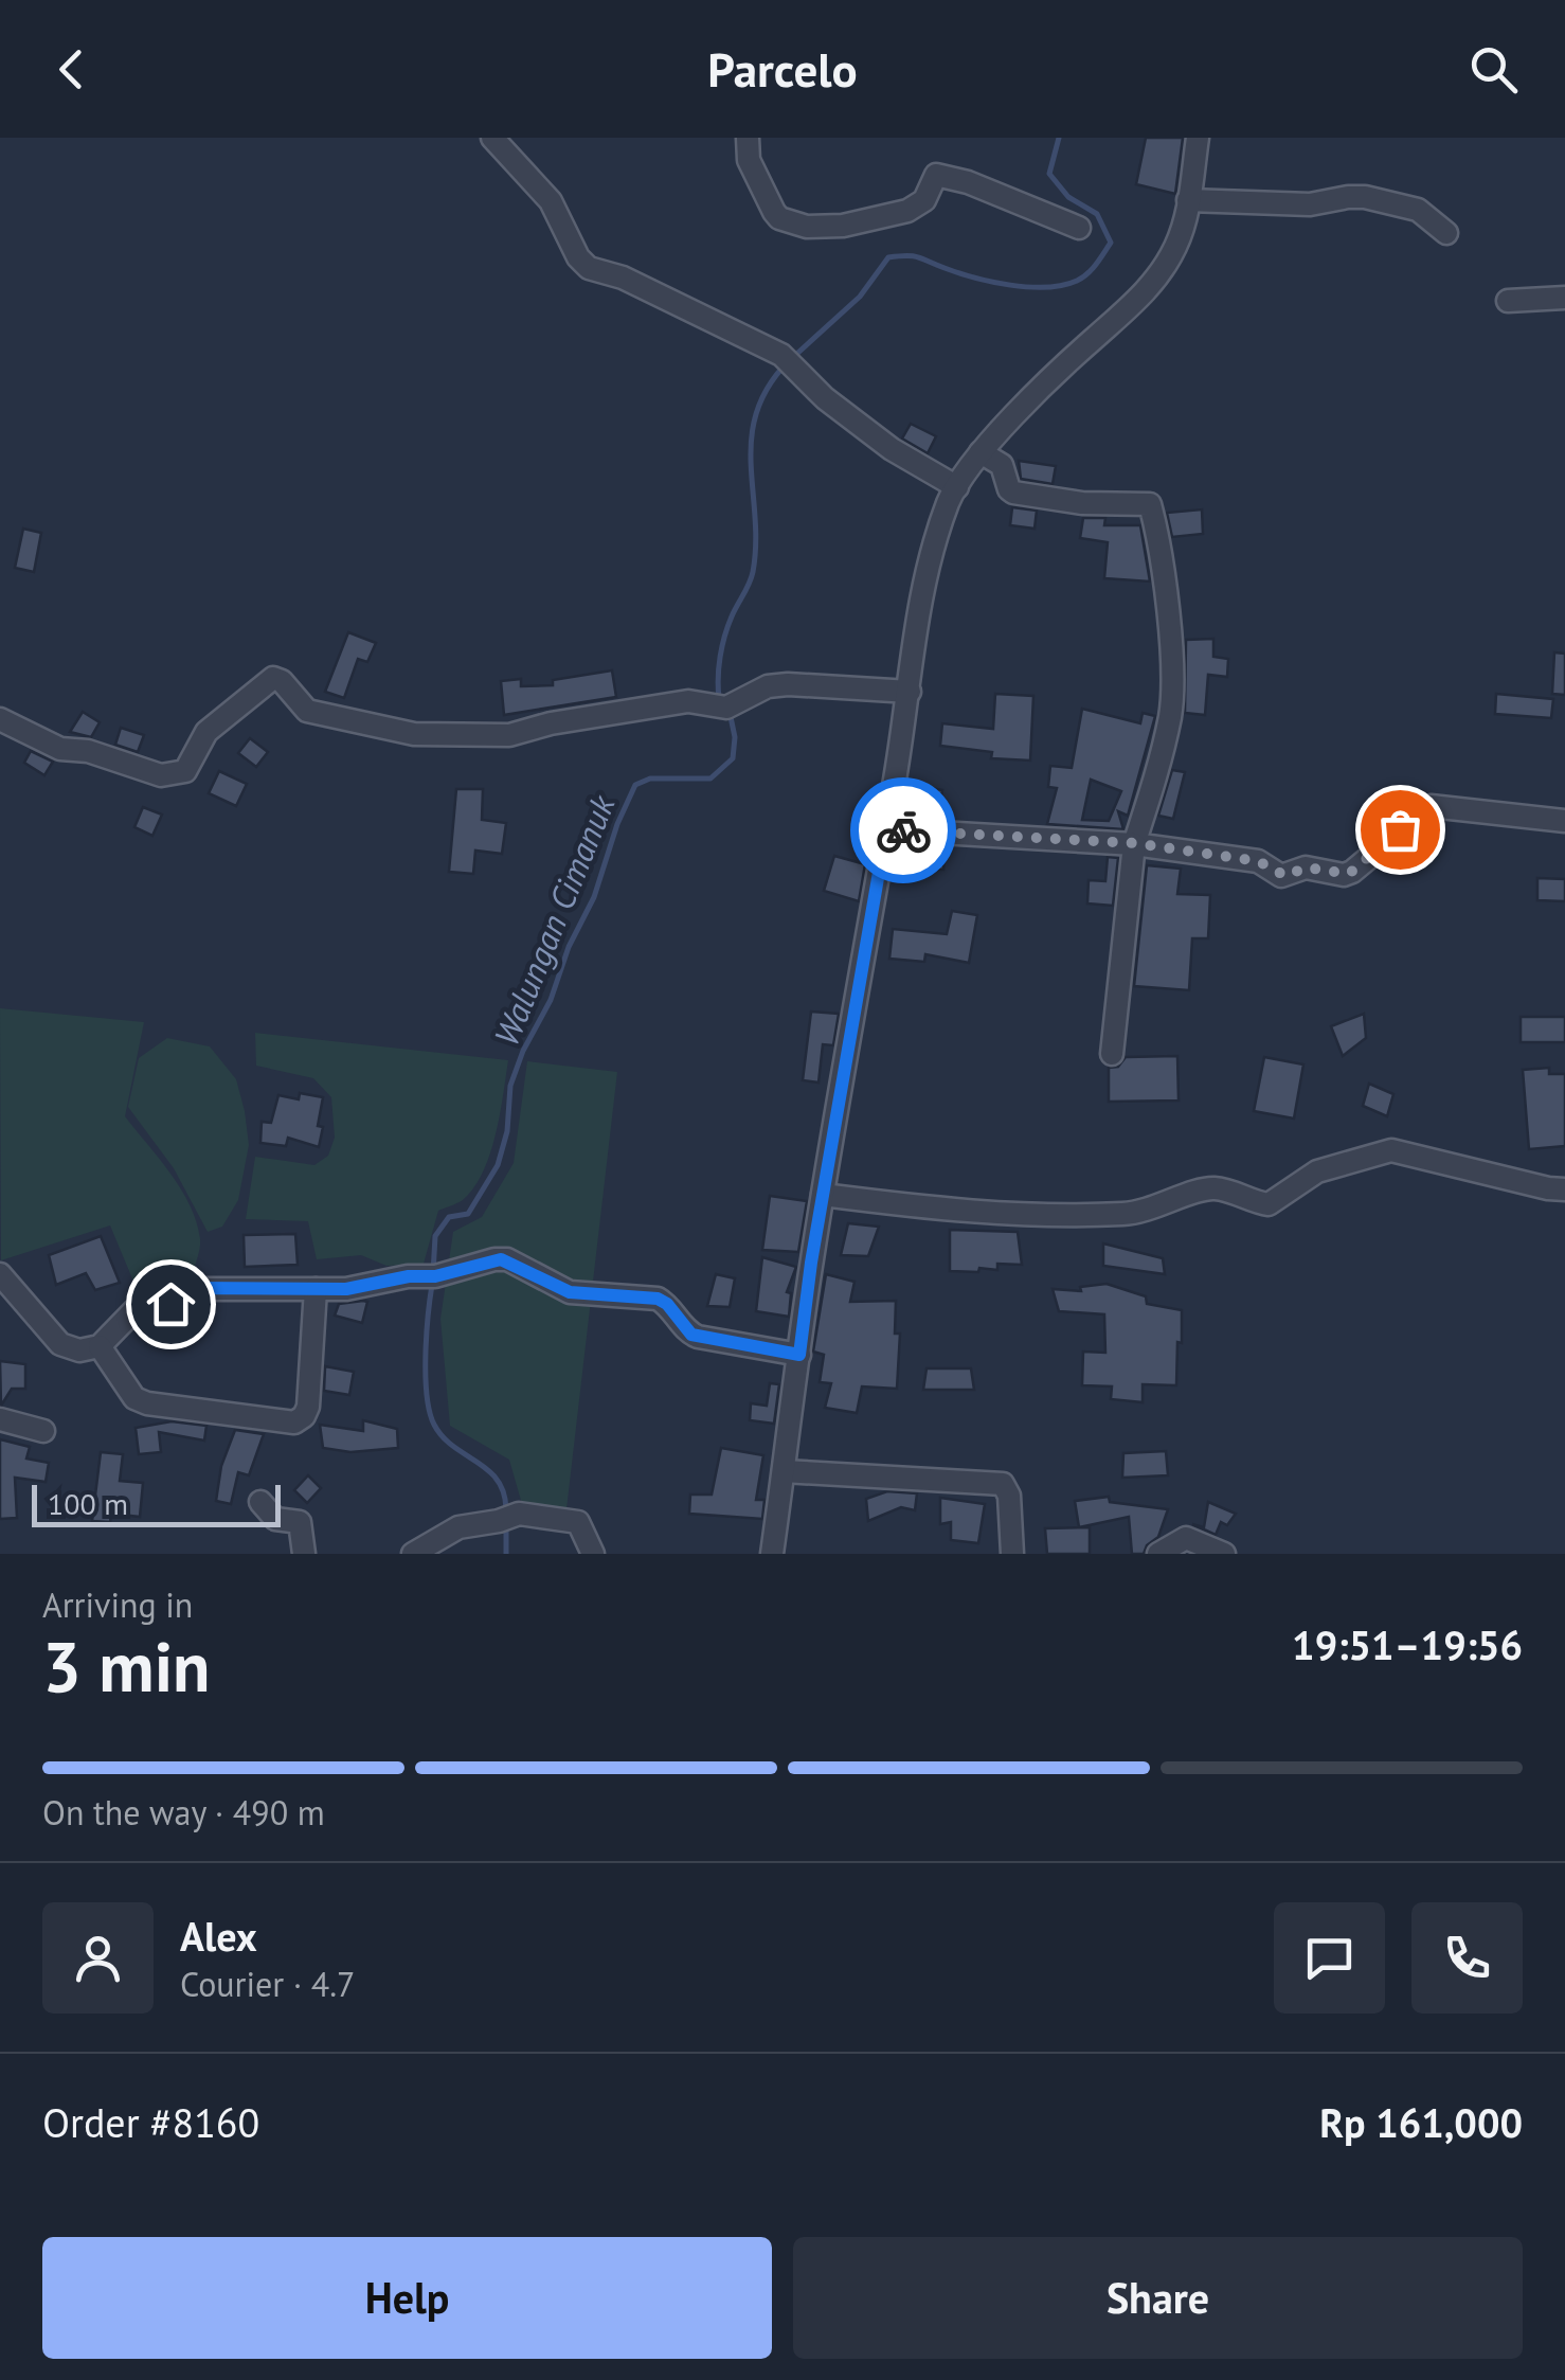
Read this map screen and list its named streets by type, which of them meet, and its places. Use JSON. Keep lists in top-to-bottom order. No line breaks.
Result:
{"water":["Walungan Cimanuk"],"scale_bar":"100 m","page":{"header":"Parcelo","scale":"100 m","heading":["3 min","Arriving in","19:51–19:56"],"panel":["Alex","Courier · 4.7","Order #8160","Rp 161,000"],"bar":"On the way · 490 m","buttons":["Help","Share"]}}
